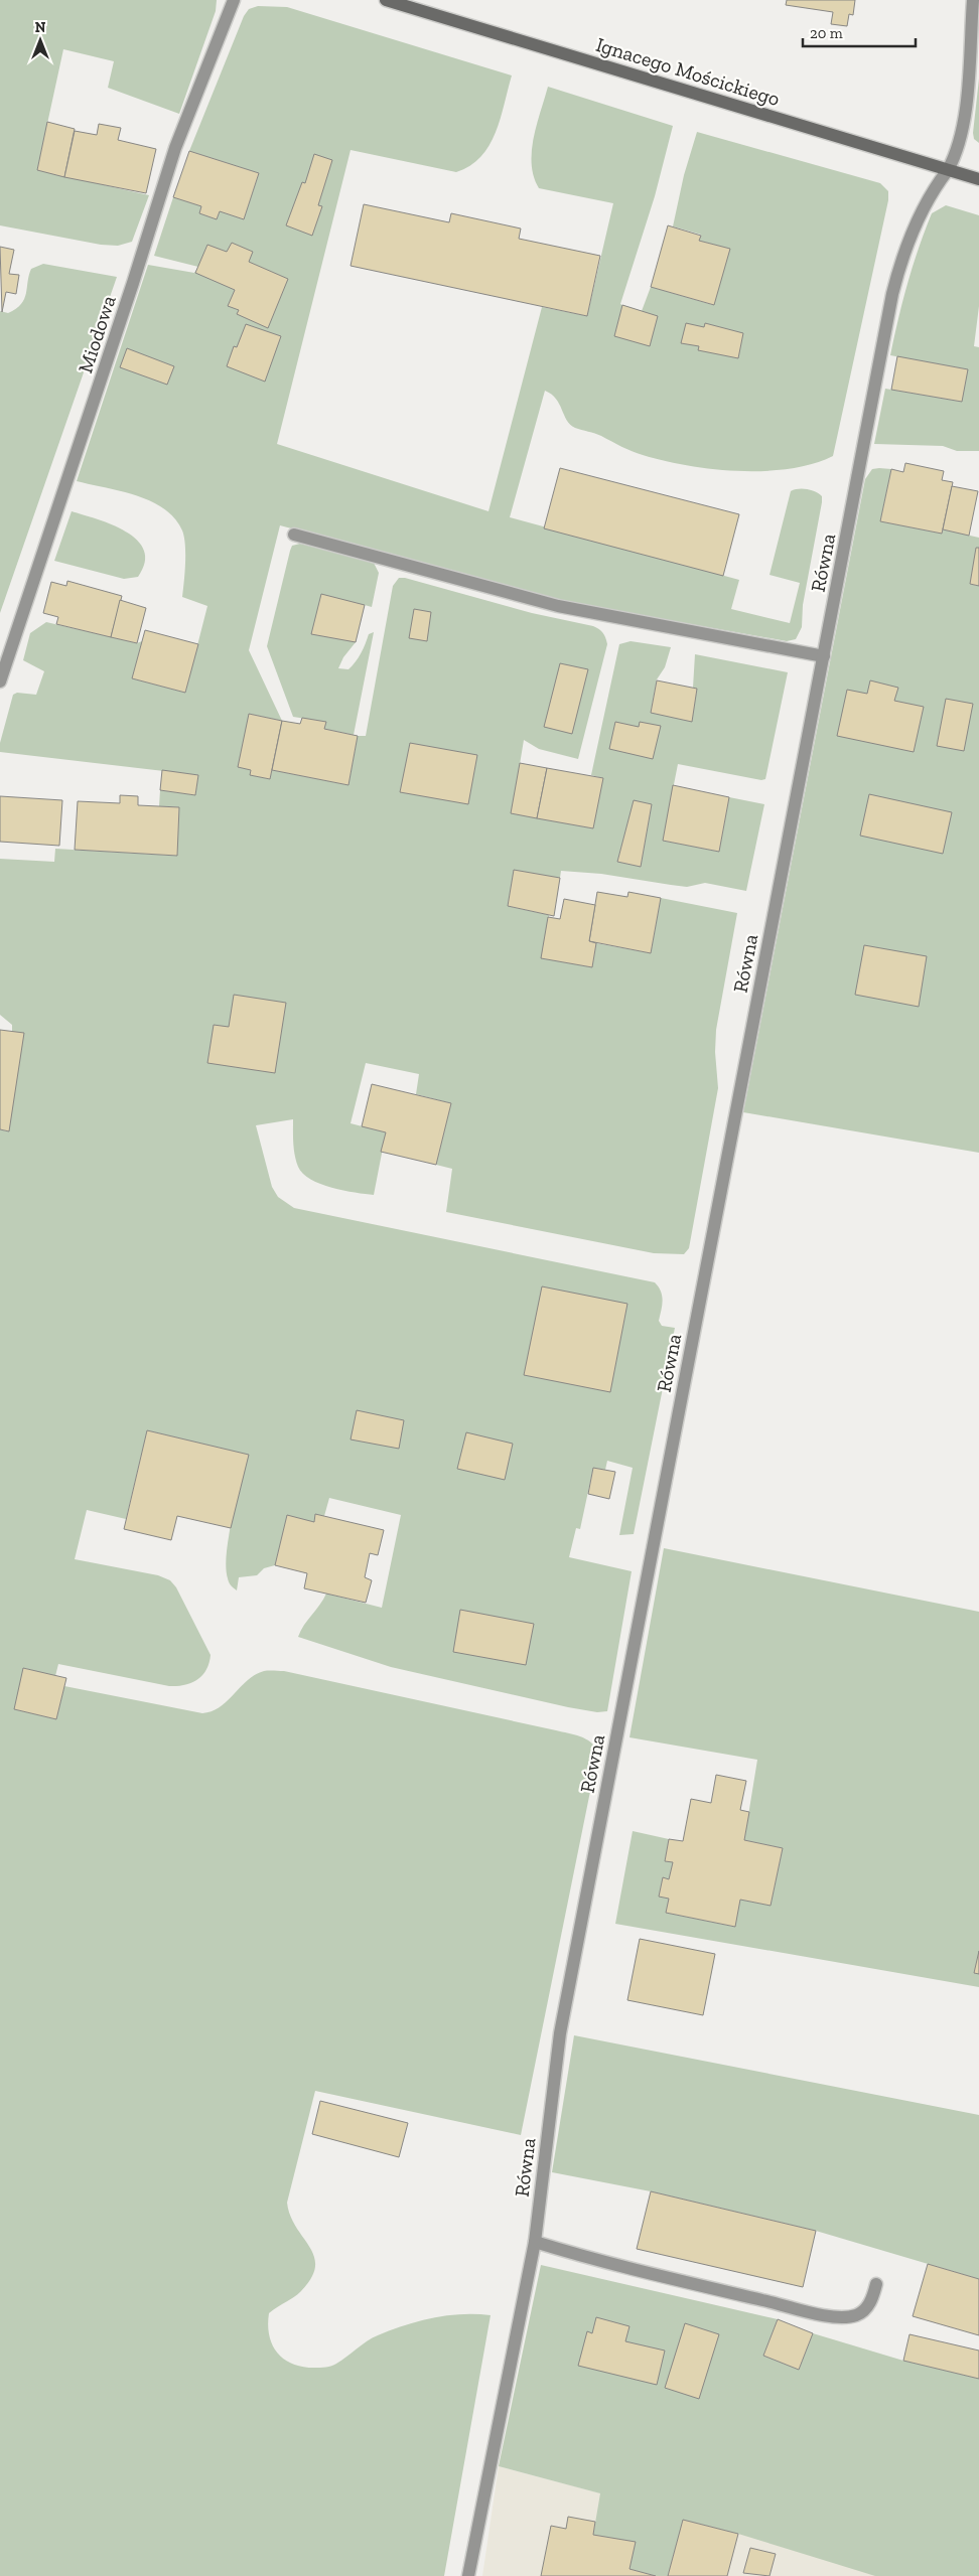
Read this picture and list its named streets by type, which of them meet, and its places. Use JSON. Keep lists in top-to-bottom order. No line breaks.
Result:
{"streets":{"street":["Ignacego Mościckiego","Miodowa","Równa"]},"crossings":[["Ignacego Mościckiego","Równa"]],"scale_bar":"20 m","north":"top"}
